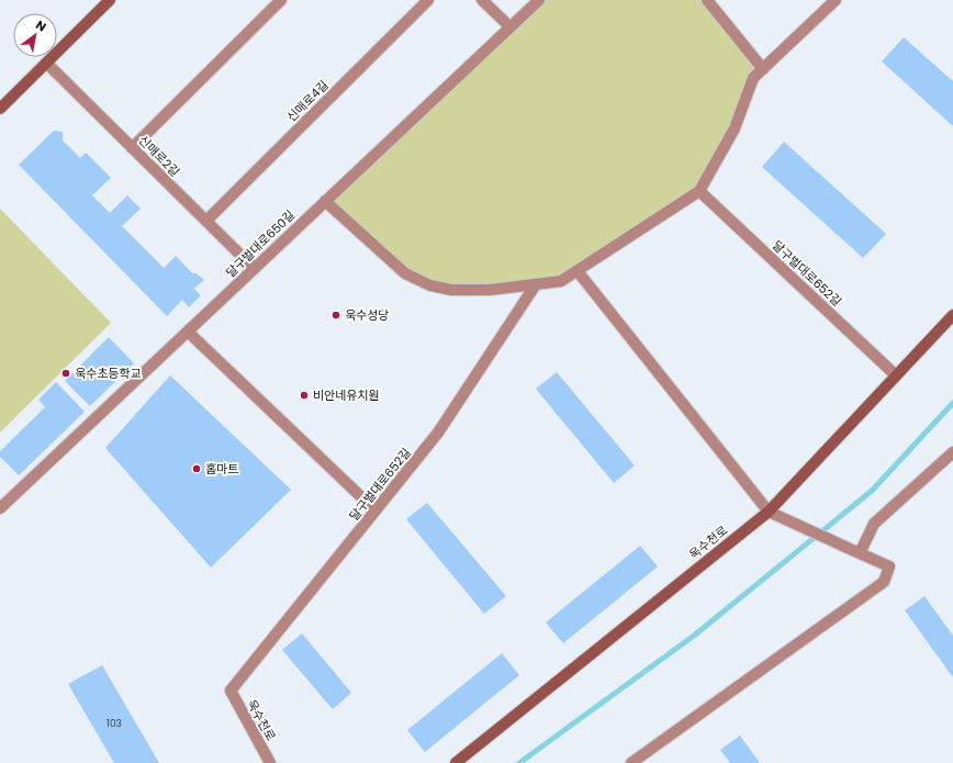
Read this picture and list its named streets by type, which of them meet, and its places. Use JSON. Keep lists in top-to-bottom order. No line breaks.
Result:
{"streets":{"main road":["욱수천로"],"street":["신매로4길","신매로2길","달구벌대로650길","달구벌대로652길"]},"crossings":[["신매로4길","신매로2길"],["신매로2길","달구벌대로650길"],["달구벌대로652길","욱수천로"]],"places":["욱수성당","욱수초등학교","비안네유치원","홈마트"],"house_numbers":["103"],"north":"top right"}
